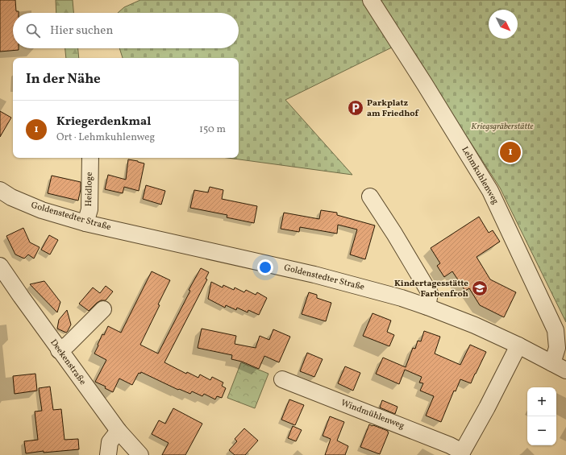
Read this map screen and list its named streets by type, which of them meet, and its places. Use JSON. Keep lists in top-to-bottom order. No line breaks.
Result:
{"streets":{"street":["Lehmkuhlenweg","Heidloge","Goldenstedter Straße","Deekenstraße","Windmühlenweg"]},"crossings":[["Lehmkuhlenweg","Goldenstedter Straße"],["Heidloge","Goldenstedter Straße"],["Goldenstedter Straße","Windmühlenweg"]],"parks":["Kriegsgräberstätte"],"places":{"parking":["Parkplatz am Friedhof"],"school or university":["Kindertagesstätte Farbenfroh"]},"north":"bottom right","page":{"search":"Hier suchen","heading":"In der Nähe","list":[{"mark":"1","name":"Kriegerdenkmal","note":"Ort · Lehmkuhlenweg","value":"150 m"}],"pins":"1","map_buttons":["+","−"]}}
